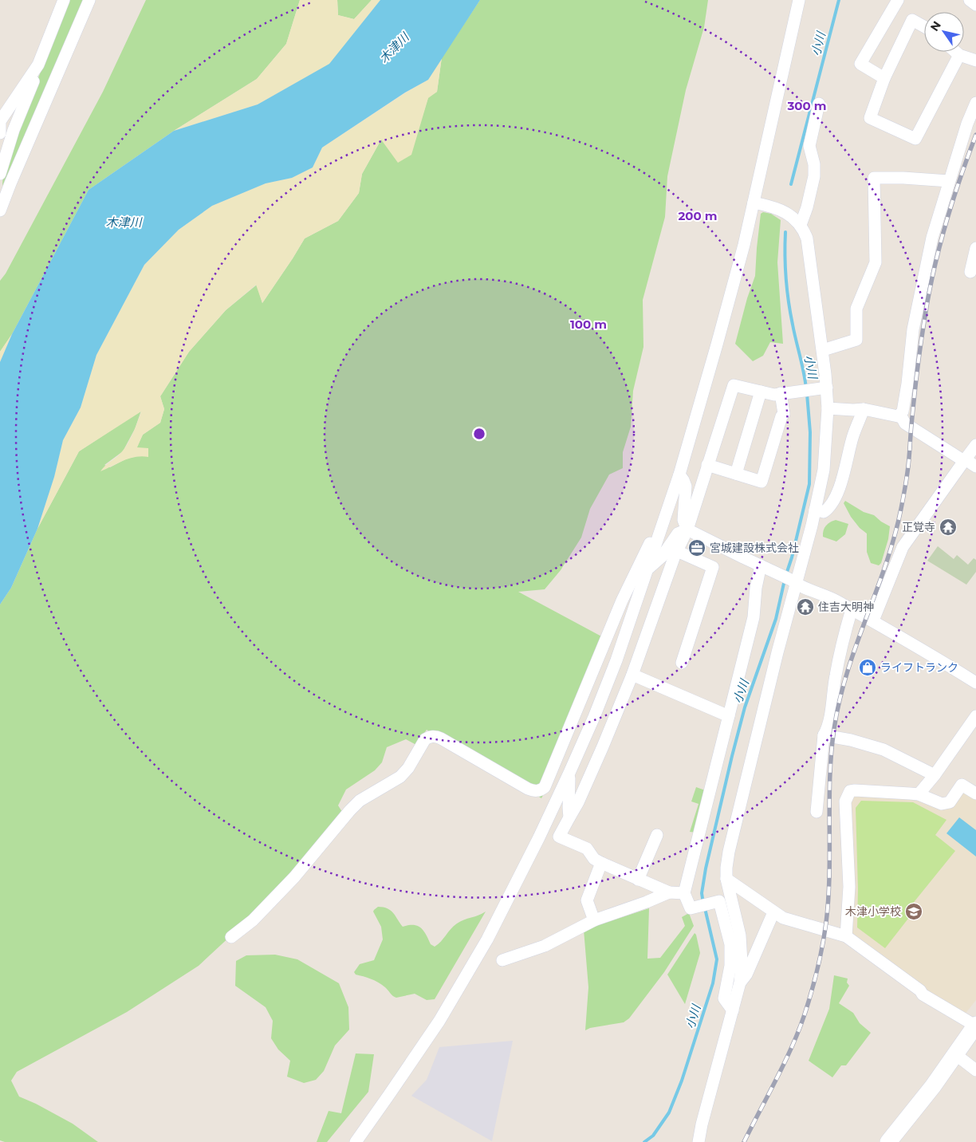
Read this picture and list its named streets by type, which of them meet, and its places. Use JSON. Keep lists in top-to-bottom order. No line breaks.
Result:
{"water":["小川","木津川"],"places":{"temple":["正覚寺","住吉大明神"],"office":["宮城建設株式会社"],"shop":["ライフトランク"],"school or university":["木津小学校"]},"north":"top left","rings":["300 m","200 m","100 m"]}
